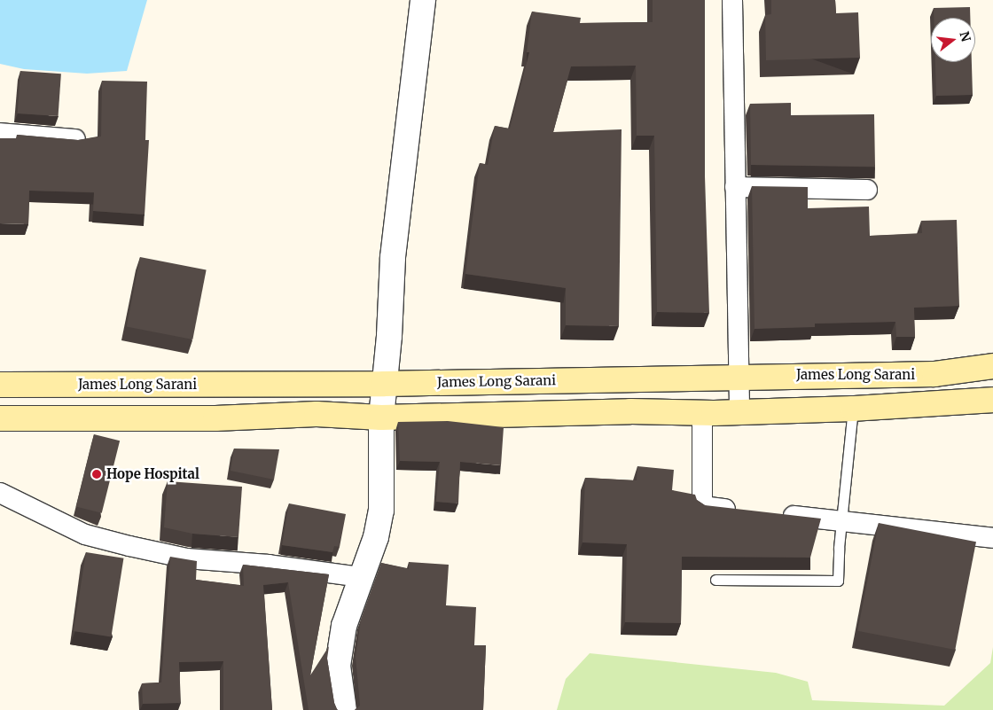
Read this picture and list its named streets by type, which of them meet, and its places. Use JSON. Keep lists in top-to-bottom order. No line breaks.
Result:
{"streets":{"main road":["James Long Sarani"]},"places":["Hope Hospital"],"north":"right"}
